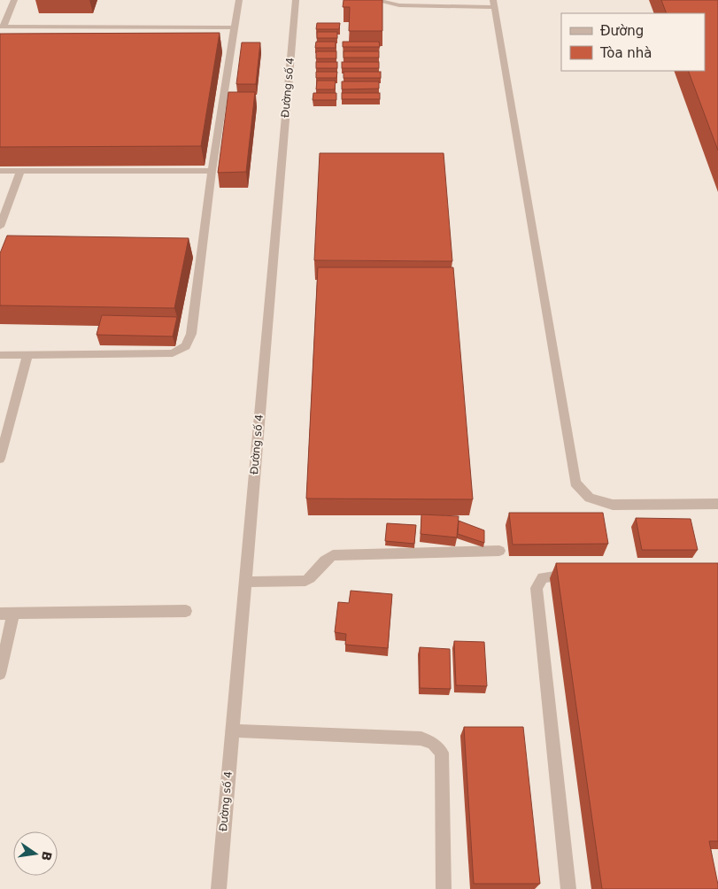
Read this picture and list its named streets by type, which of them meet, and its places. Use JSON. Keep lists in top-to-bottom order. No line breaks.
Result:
{"streets":{"street":["Đường số 4"]},"legend":["Đường","Tòa nhà"],"north":"right"}
